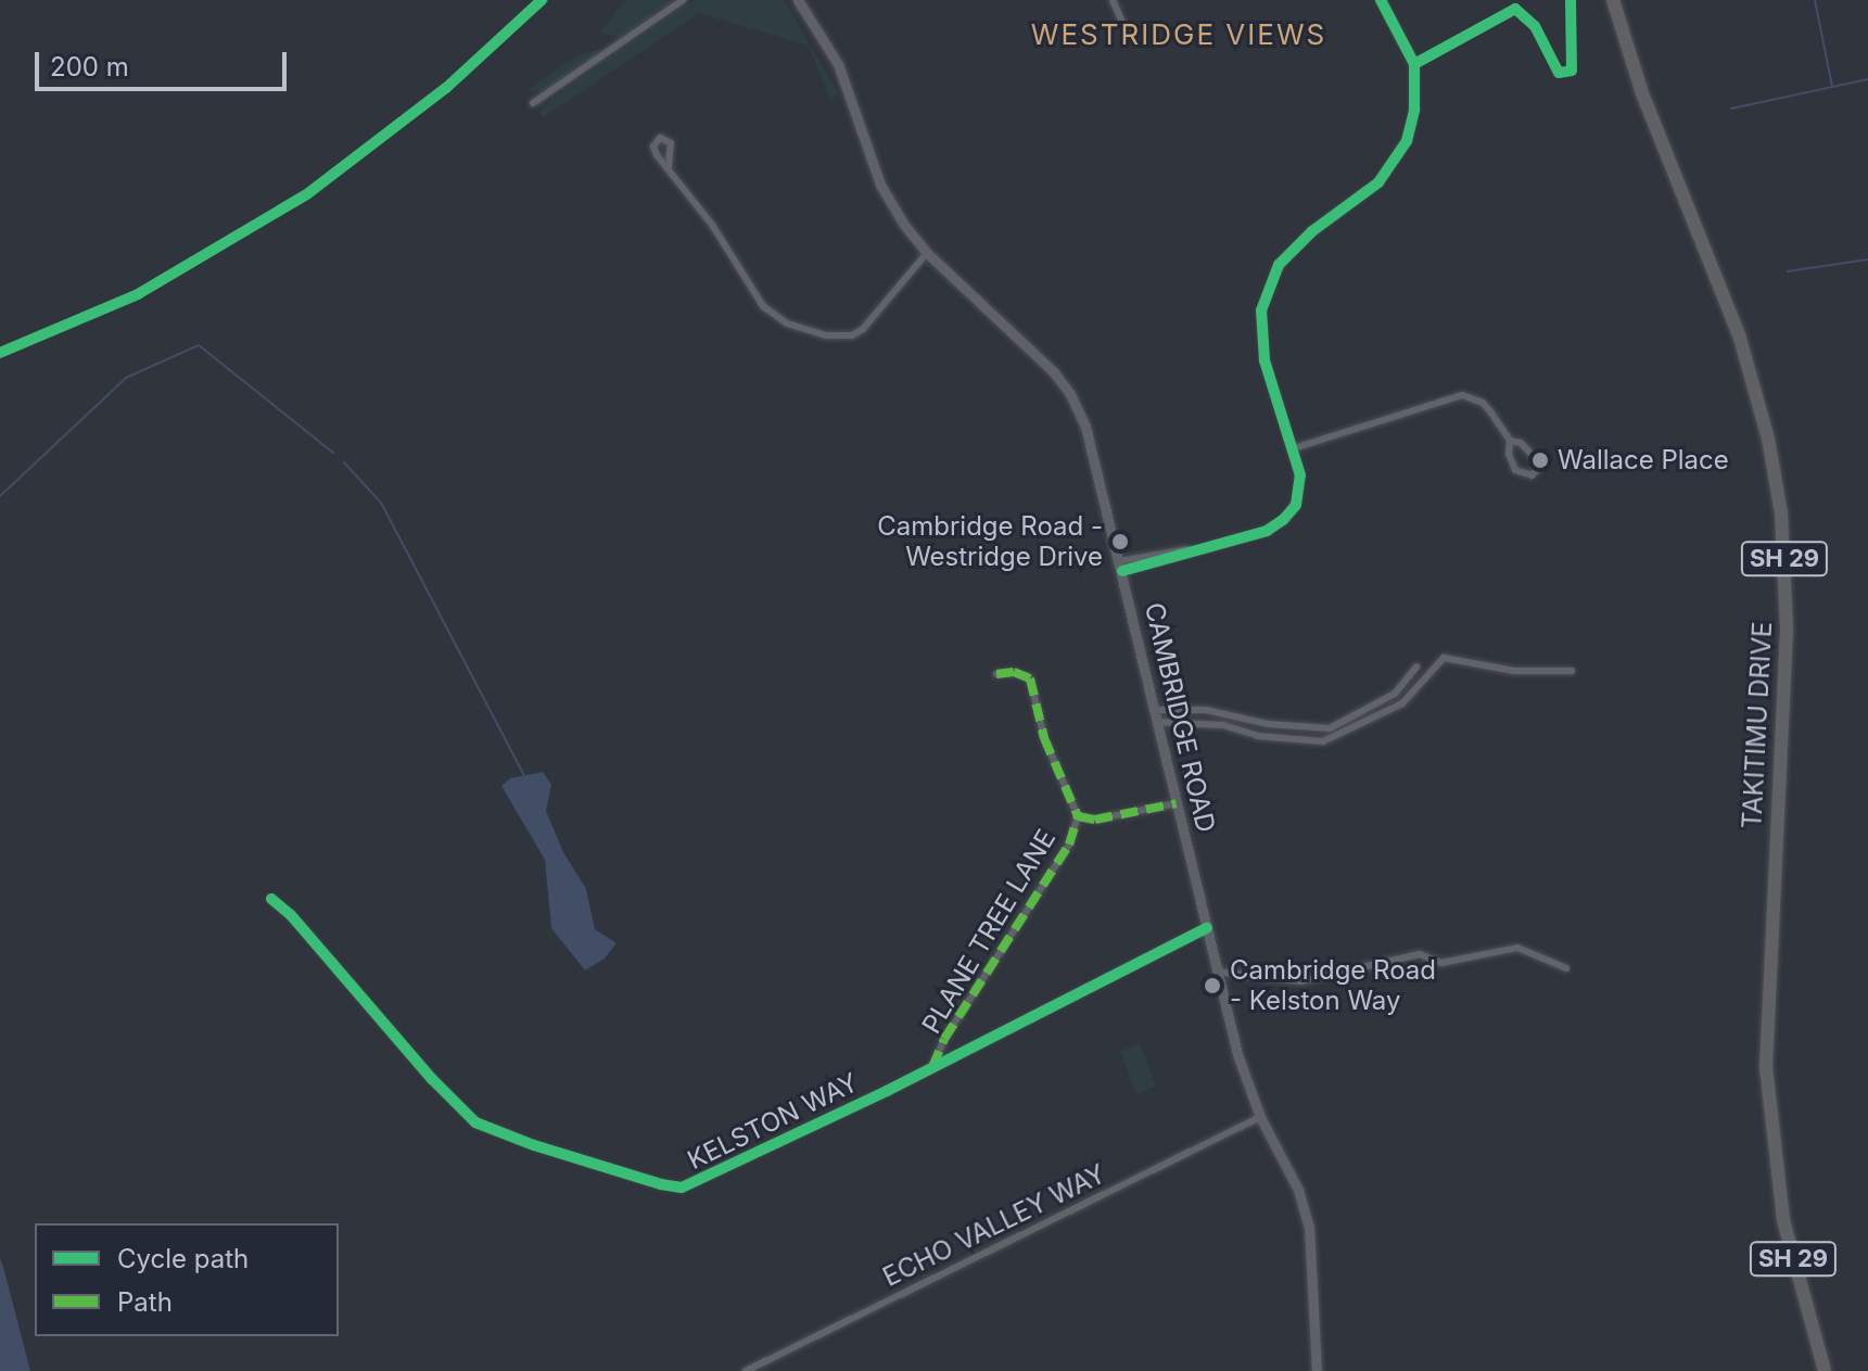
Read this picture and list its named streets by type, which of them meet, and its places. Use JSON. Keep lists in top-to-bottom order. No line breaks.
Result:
{"streets":{"highway":["SH 29","TAKITIMU DRIVE"],"main road":["CAMBRIDGE ROAD"],"street":["PLANE TREE LANE","KELSTON WAY","ECHO VALLEY WAY"]},"crossings":[["CAMBRIDGE ROAD","PLANE TREE LANE"],["CAMBRIDGE ROAD","KELSTON WAY"],["CAMBRIDGE ROAD","ECHO VALLEY WAY"],["PLANE TREE LANE","KELSTON WAY"]],"districts":["WESTRIDGE VIEWS"],"places":["Wallace Place","Cambridge Road - Westridge Drive","Cambridge Road - Kelston Way"],"legend":["Cycle path","Path"],"scale_bar":"200 m"}
